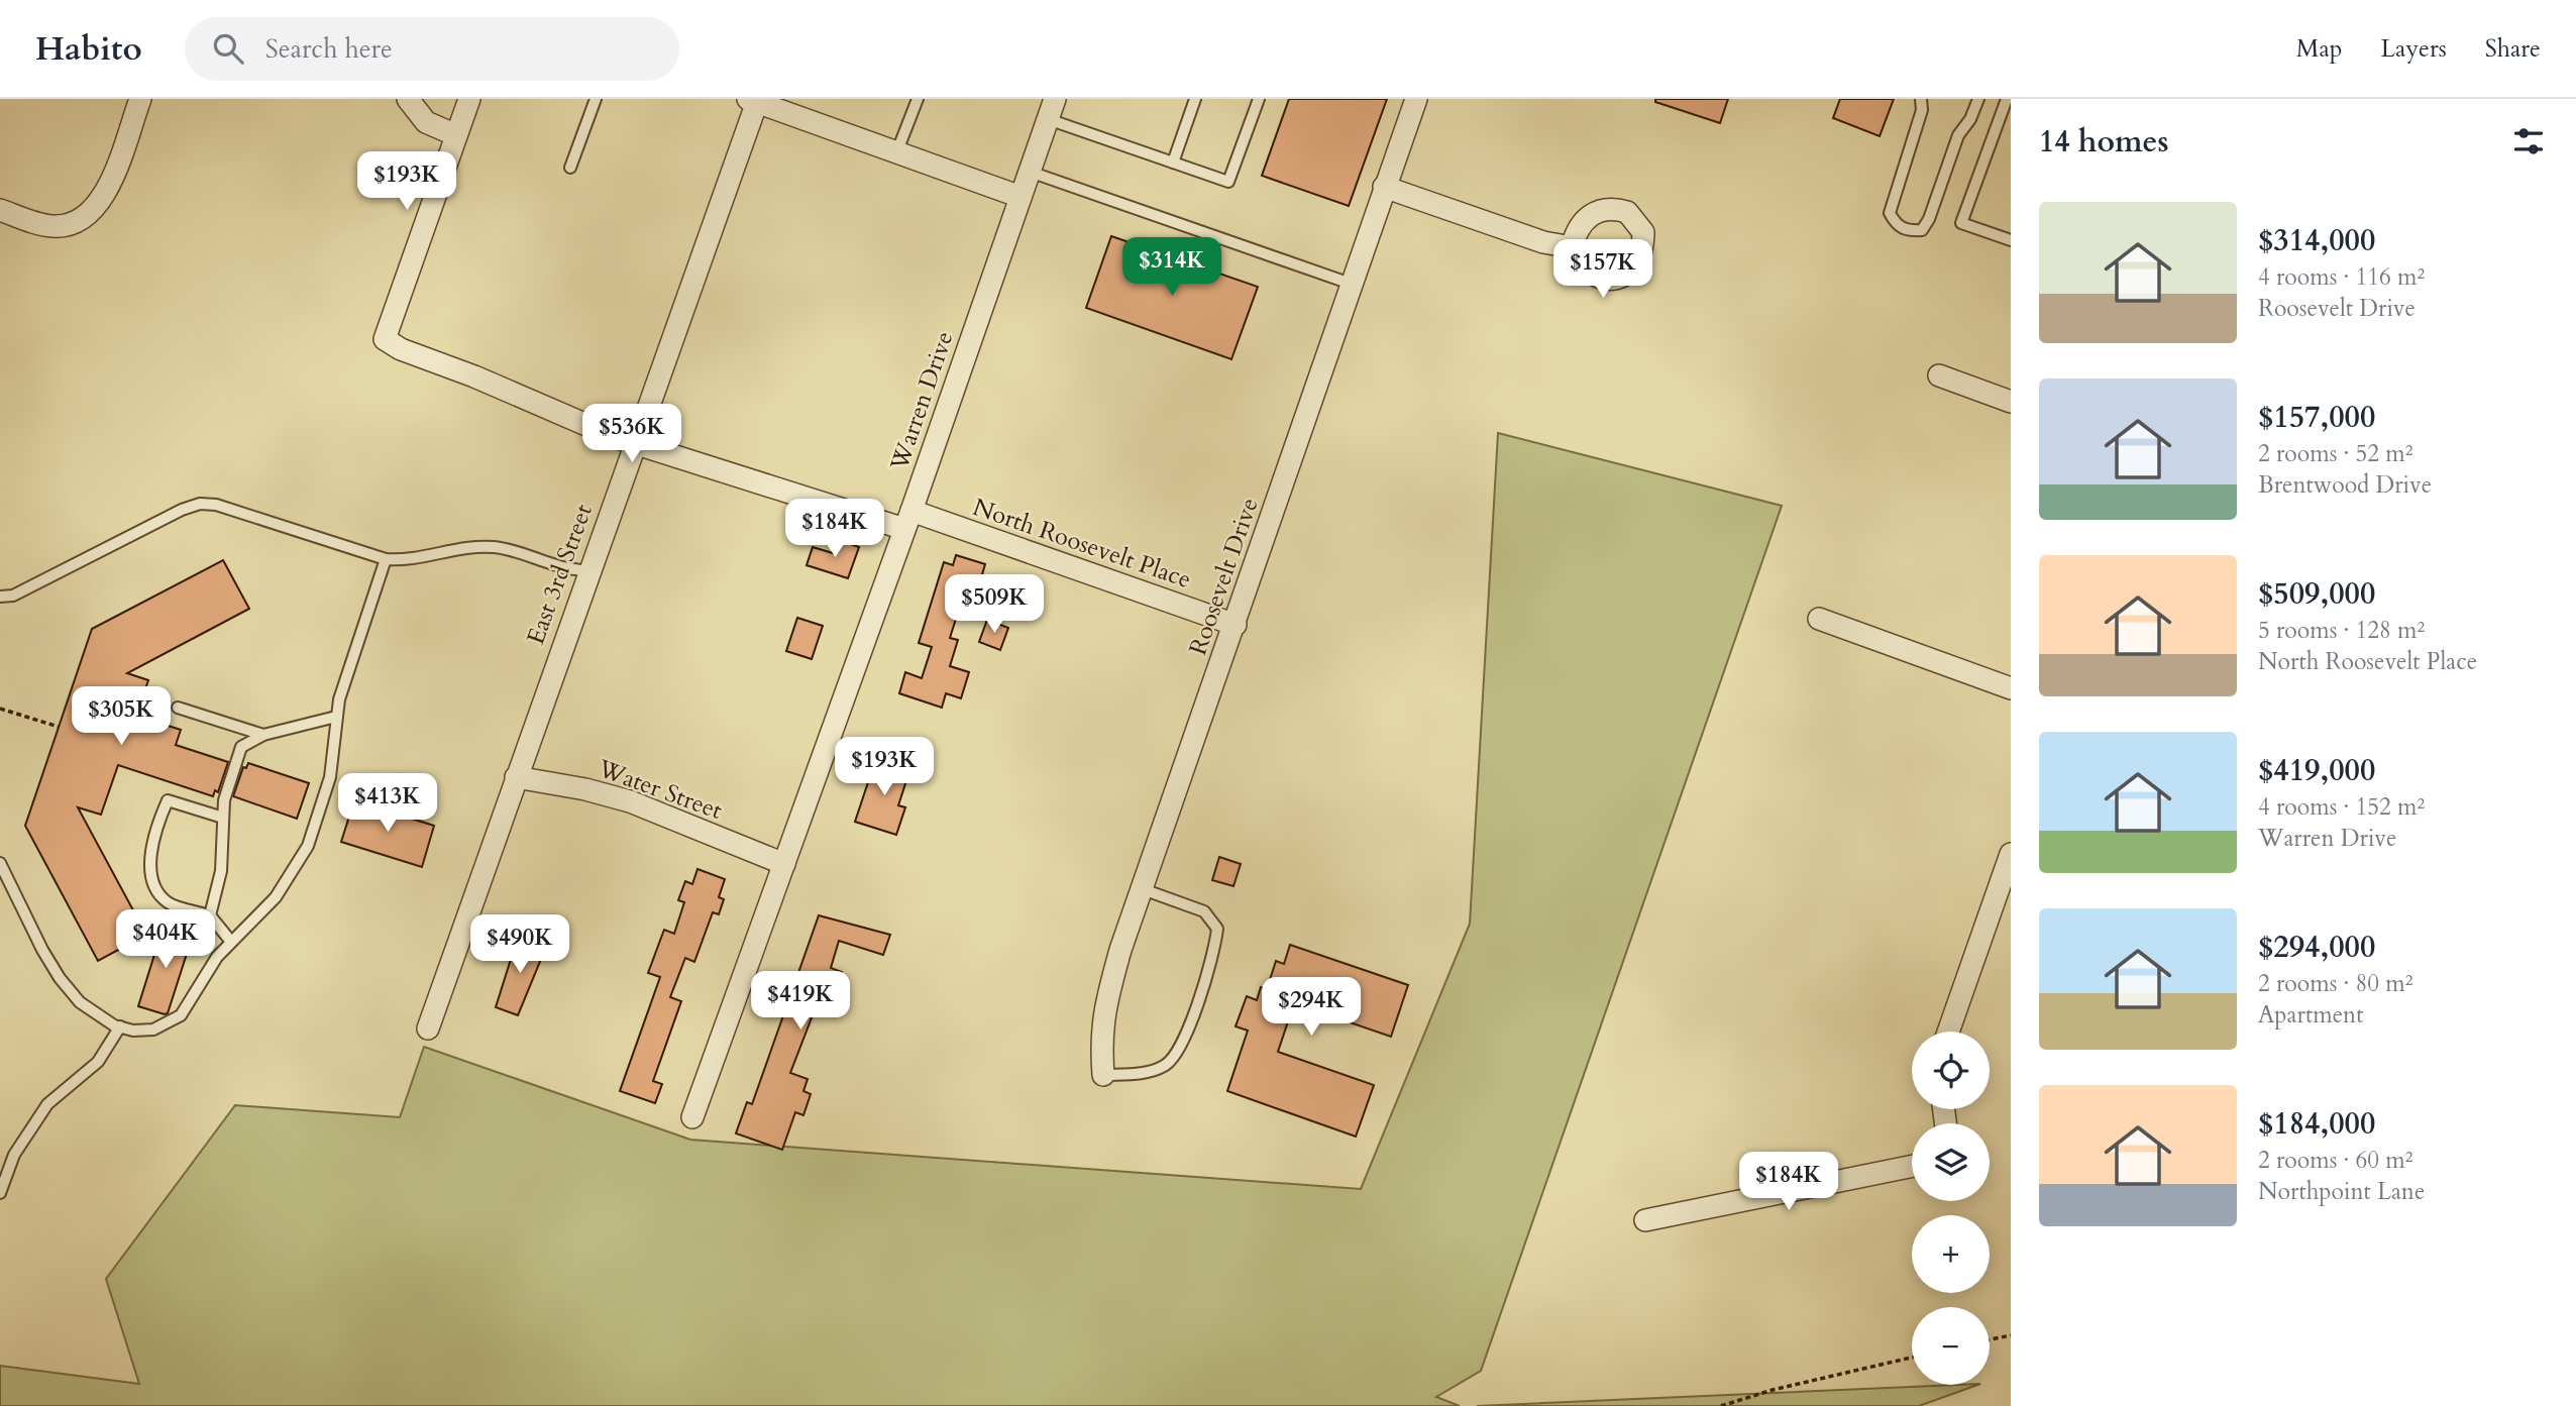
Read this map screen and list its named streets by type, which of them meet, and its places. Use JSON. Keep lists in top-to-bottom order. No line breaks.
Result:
{"streets":{"street":["Warren Drive","North Roosevelt Place","East 3rd Street","Roosevelt Drive","Water Street"]},"crossings":[["Warren Drive","North Roosevelt Place"],["Warren Drive","Water Street"],["North Roosevelt Place","East 3rd Street"],["North Roosevelt Place","Roosevelt Drive"],["East 3rd Street","Water Street"]],"page":{"header":"Habito","search":"Search here","nav":["Map","Layers","Share"],"heading":"14 homes","price":["$193K","$314K","$157K","$536K","$184K","$509K","$305K","$193K","$413K","$404K","$490K","$419K","$294K","$184K"],"list":[{"name":"$314,000","note":"4 rooms · 116 m² · Roosevelt Drive"},{"name":"$157,000","note":"2 rooms · 52 m² · Brentwood Drive"},{"name":"$509,000","note":"5 rooms · 128 m² · North Roosevelt Place"},{"name":"$419,000","note":"4 rooms · 152 m² · Warren Drive"},{"name":"$294,000","note":"2 rooms · 80 m² · Apartment"},{"name":"$184,000","note":"2 rooms · 60 m² · Northpoint Lane"}],"map_buttons":["+","−"]}}
